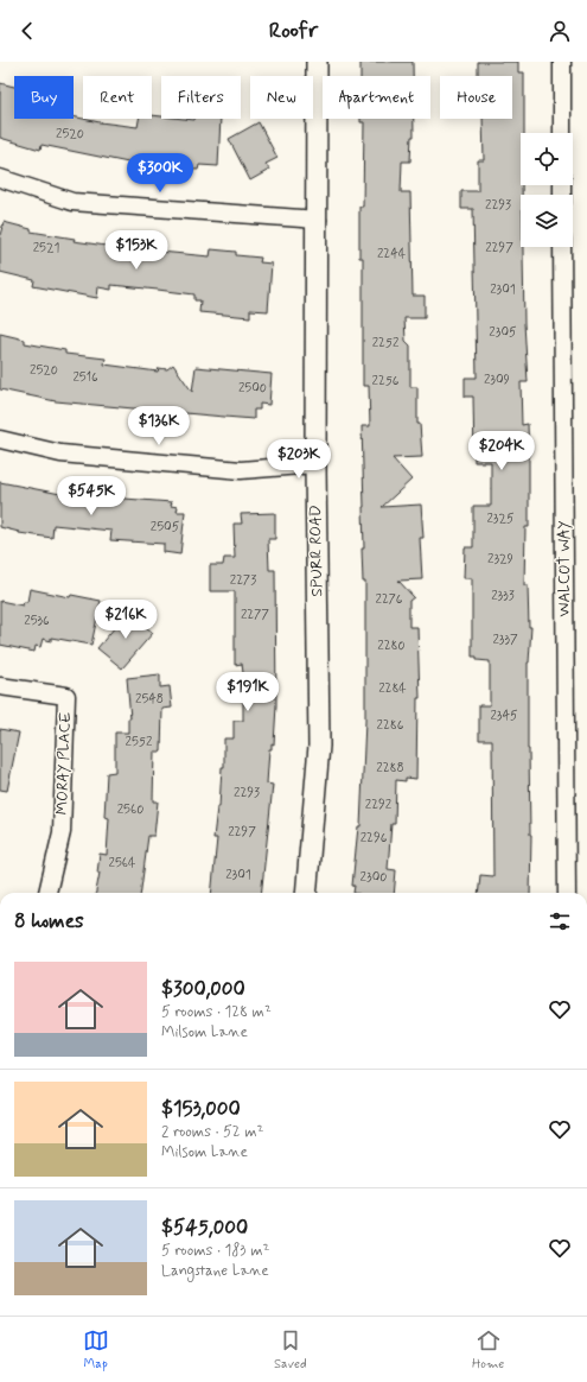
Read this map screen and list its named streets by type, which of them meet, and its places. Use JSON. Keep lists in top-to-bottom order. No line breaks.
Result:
{"streets":{"street":["SPURR ROAD","WALCOT WAY","MORAY PLACE"]},"house_numbers":["2520","2293","2521","2297","2244","2301","2305","2252","2520","2516","2309","2256","2500","2325","2505","2329","2273","2333","2276","2277","2536","2337","2280","2284","2548","2345","2286","2552","2288","2293","2292","2560","2297","2296","2564","2301","2300"],"page":{"header":"Roofr","chip":["Buy","Rent","Filters","New","Apartment","House"],"price":["$300K","$153K","$136K","$204K","$203K","$545K","$216K","$191K"],"heading":"8 homes","list":[{"name":"$300,000","note":"5 rooms · 128 m² · Milsom Lane"},{"name":"$153,000","note":"2 rooms · 52 m² · Milsom Lane"},{"name":"$545,000","note":"5 rooms · 183 m² · Langstane Lane"}],"tabs":["Map","Saved","Home"]}}
